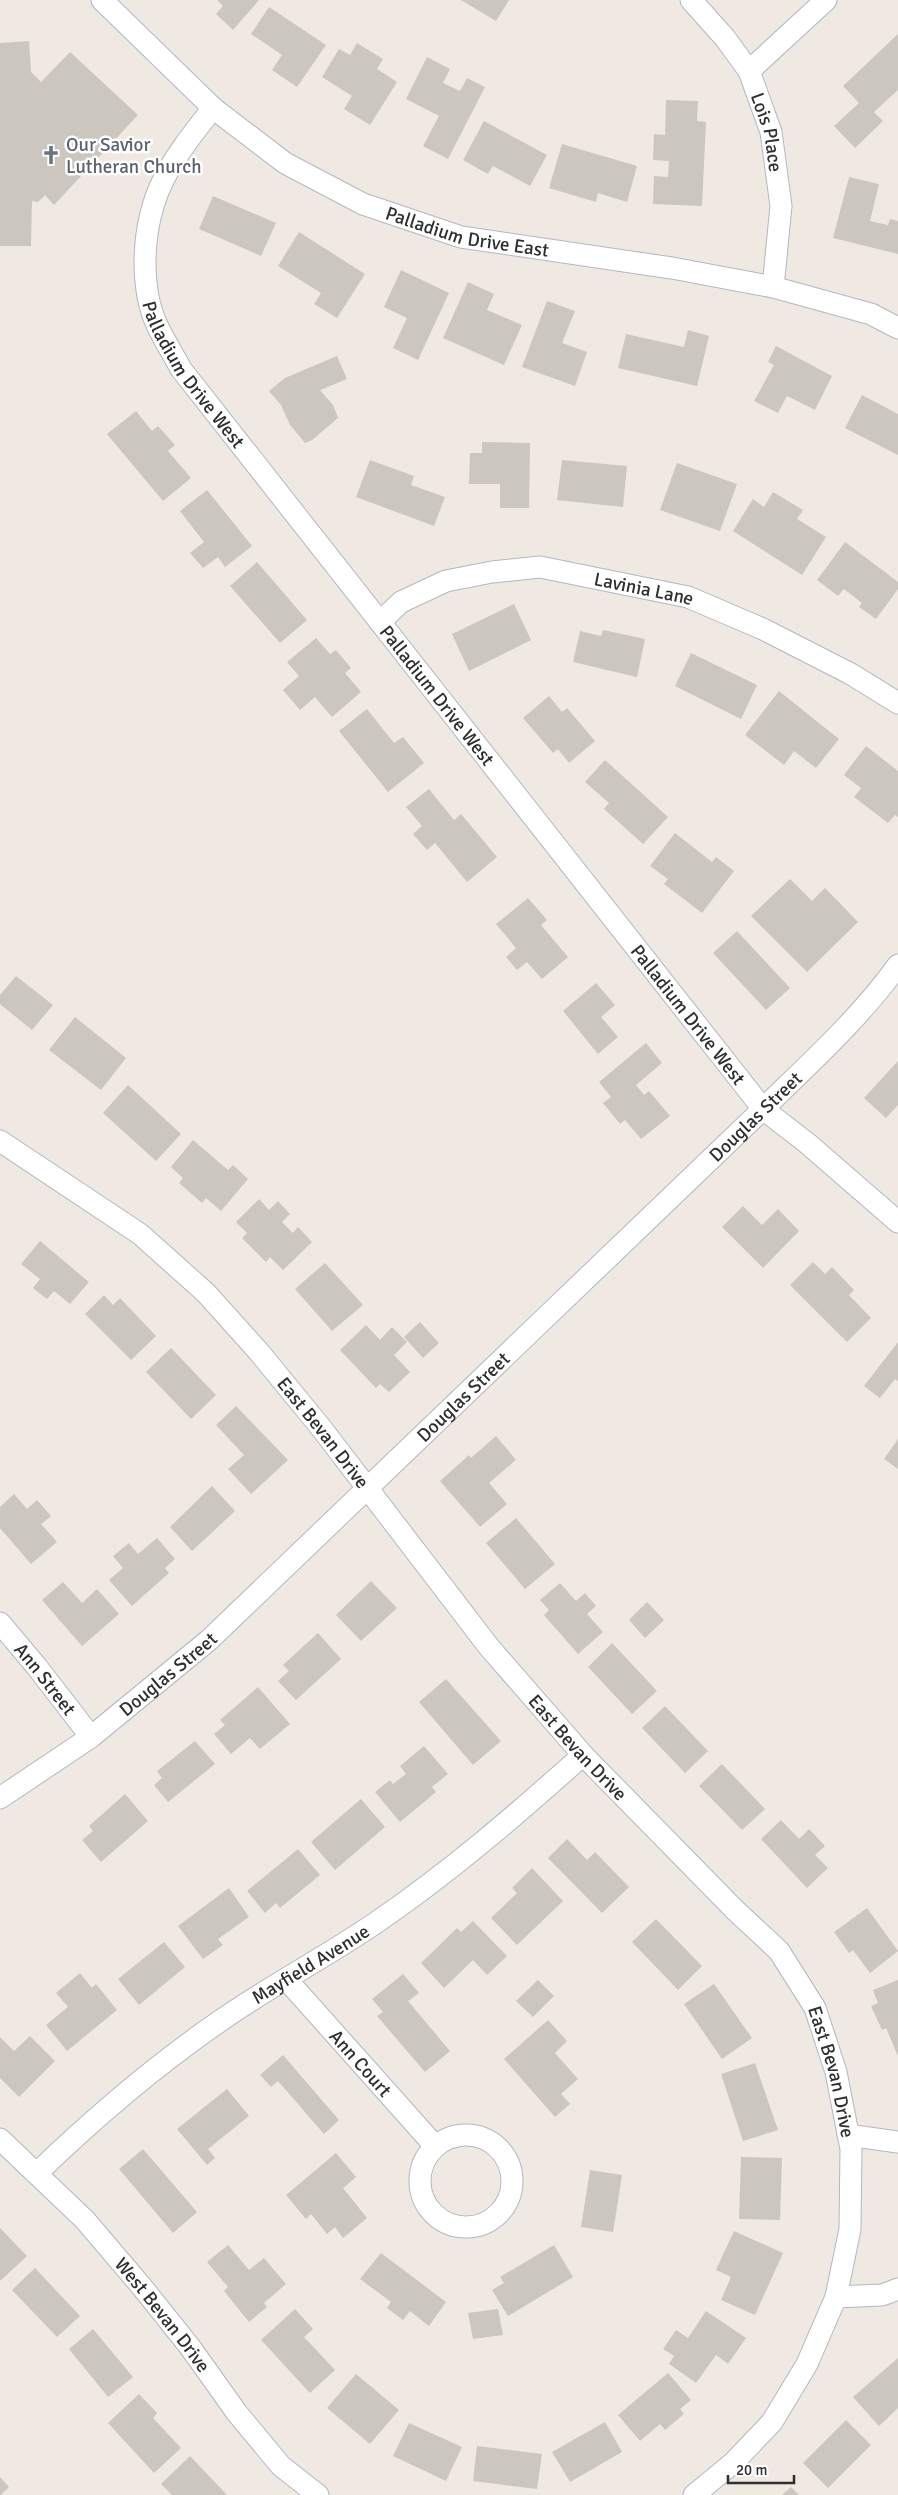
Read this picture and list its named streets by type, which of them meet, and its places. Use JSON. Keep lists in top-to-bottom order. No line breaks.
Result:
{"streets":{"street":["Lois Place","Palladium Drive East","Palladium Drive West","Lavinia Lane","Douglas Street","East Bevan Drive","Ann Street","Mayfield Avenue","Ann Court","West Bevan Drive"]},"crossings":[["Lois Place","Palladium Drive East"],["Palladium Drive East","Palladium Drive West"],["Palladium Drive West","Lavinia Lane"],["Palladium Drive West","Douglas Street"],["Douglas Street","East Bevan Drive"],["Douglas Street","Ann Street"],["East Bevan Drive","Mayfield Avenue"],["Mayfield Avenue","Ann Court"],["Mayfield Avenue","West Bevan Drive"]],"places":{"church":["Our Savior Lutheran Church"]},"scale_bar":"20 m"}
